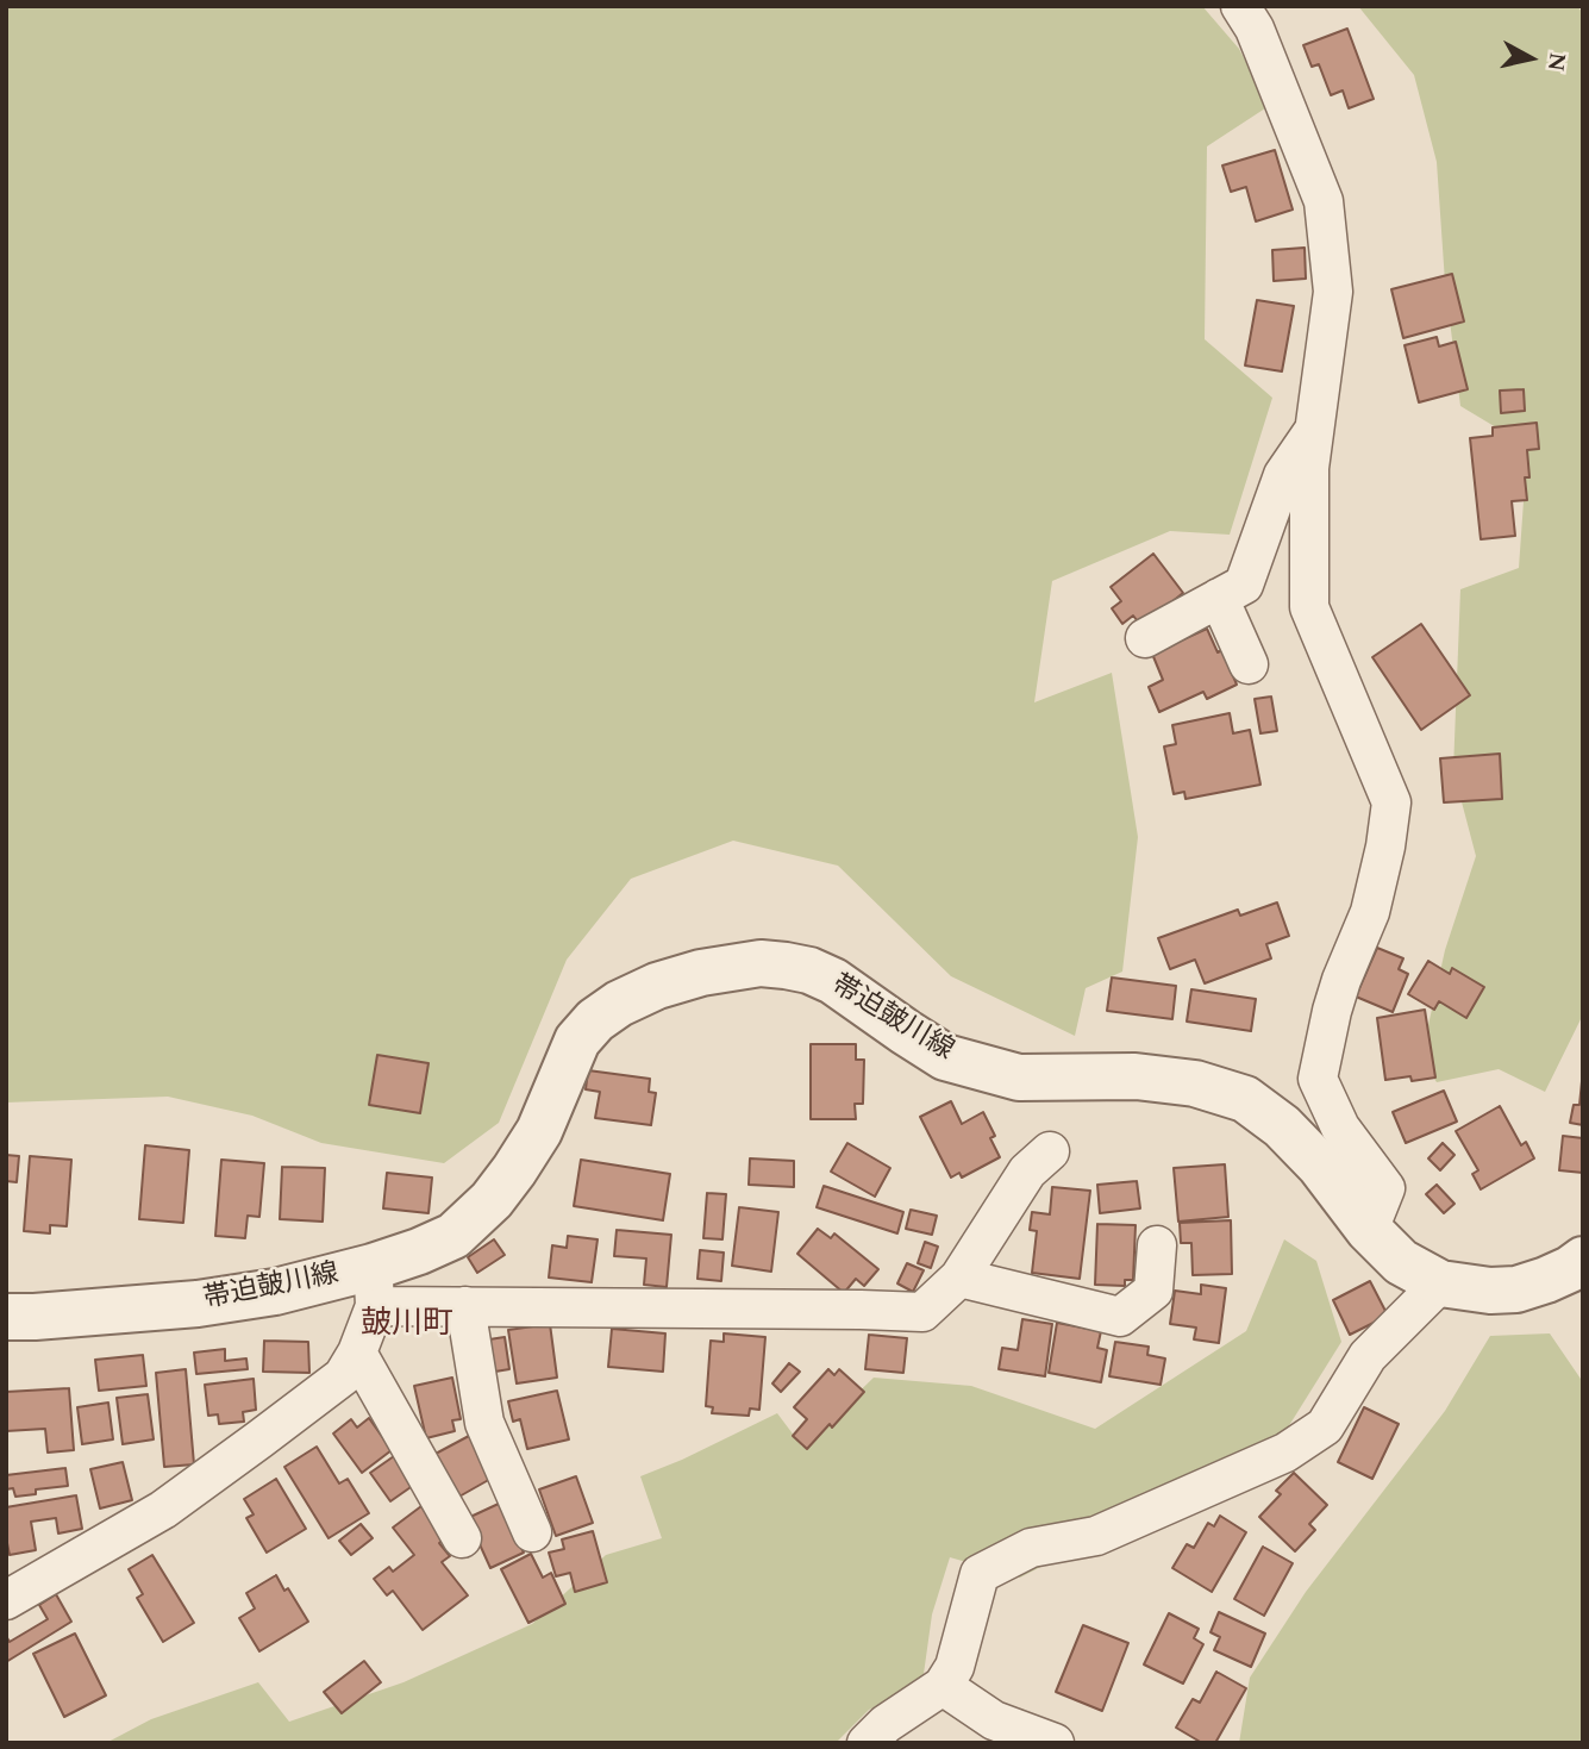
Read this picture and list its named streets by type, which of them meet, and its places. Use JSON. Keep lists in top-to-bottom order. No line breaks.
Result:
{"streets":{"street":["帯迫皷川線"]},"districts":["皷川町"],"north":"right"}
